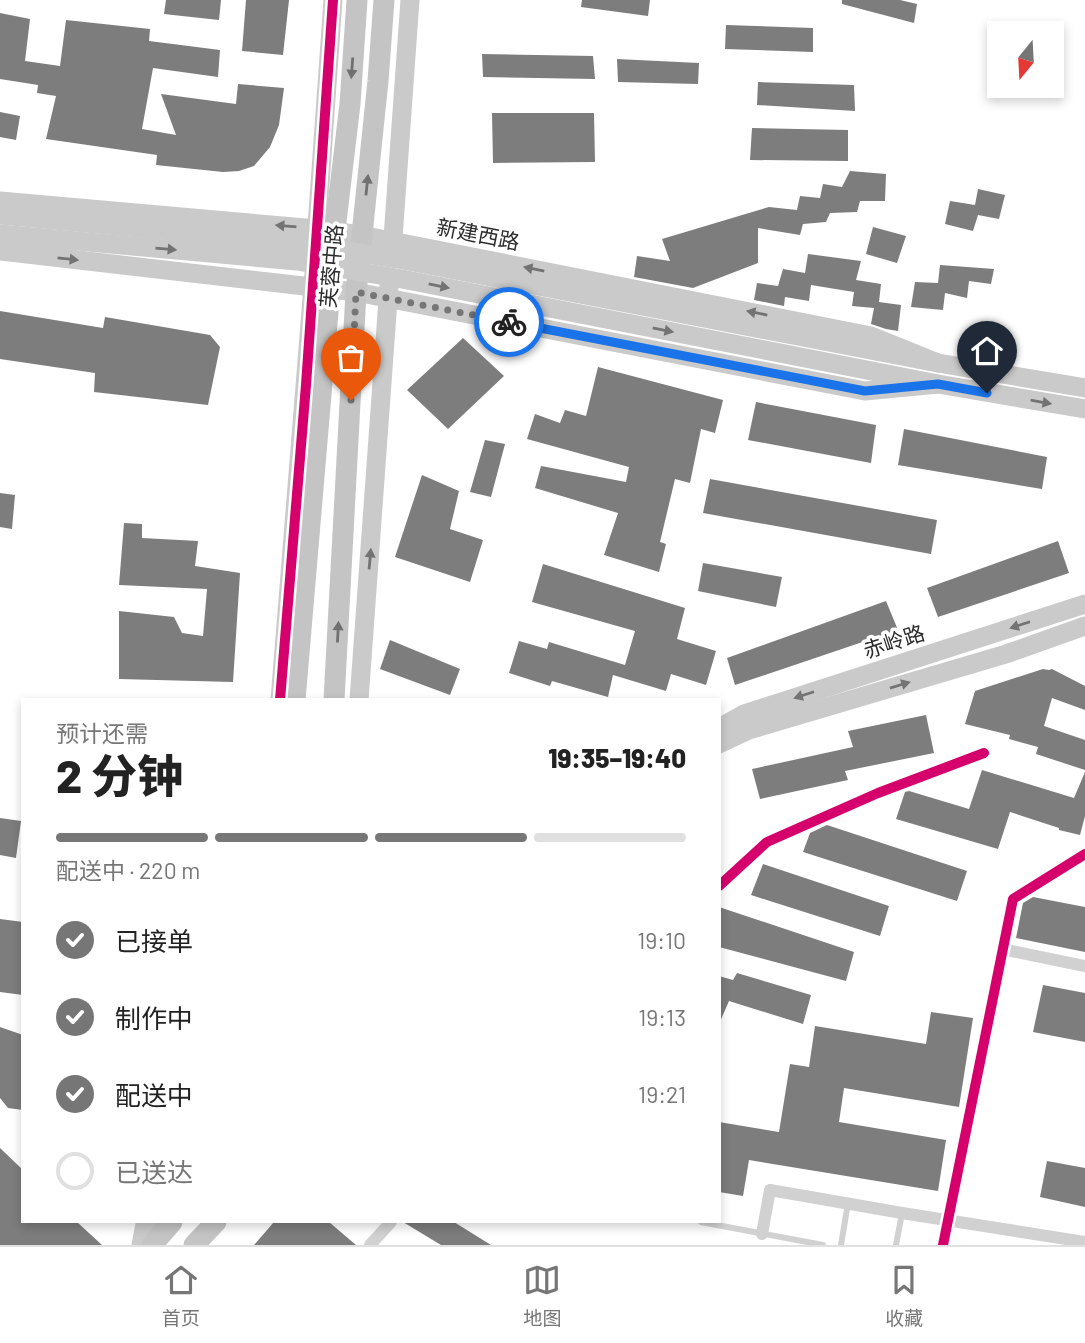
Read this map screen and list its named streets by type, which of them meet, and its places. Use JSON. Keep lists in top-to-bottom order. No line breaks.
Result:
{"streets":{"main road":["新建西路","芙蓉中路","赤岭路"]},"crossings":[["新建西路","芙蓉中路"]],"north":"bottom","page":{"heading":["2 分钟","预计还需","19:35–19:40"],"bar":"配送中 · 220 m","list":[["已接单","19:10"],["制作中","19:13"],["配送中","19:21"],"已送达"],"tabs":["首页","地图","收藏"]}}
